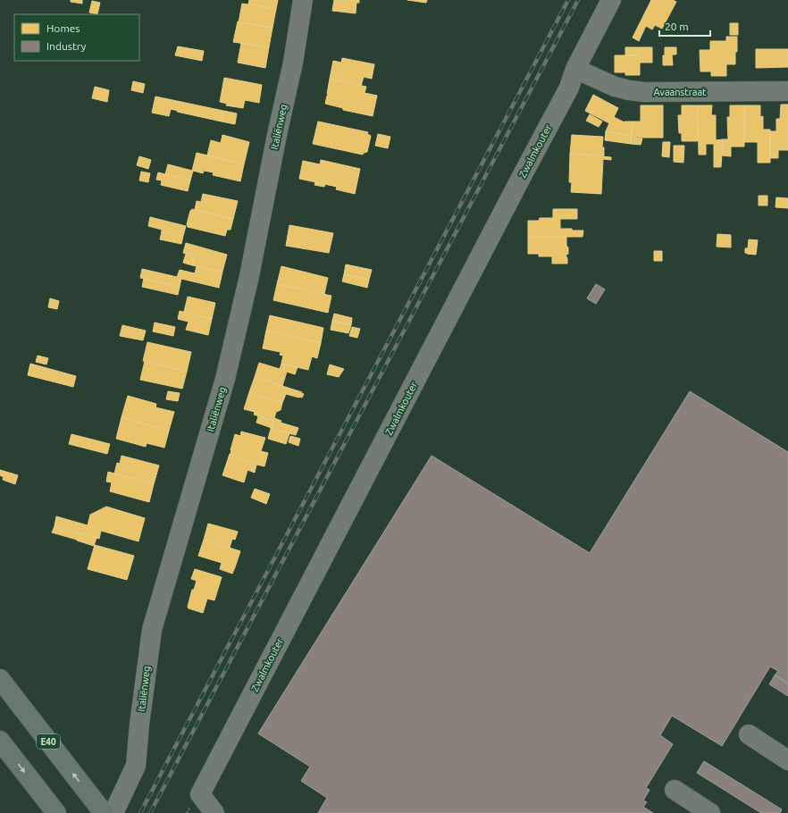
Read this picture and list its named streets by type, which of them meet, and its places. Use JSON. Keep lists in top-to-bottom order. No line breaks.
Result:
{"streets":{"highway":["E40"],"street":["Avaanstraat","Italiënweg","Zwalmkouter"]},"crossings":[["Avaanstraat","Zwalmkouter"],["Italiënweg","E40"]],"legend":["Homes","Industry"],"scale_bar":"20 m"}
